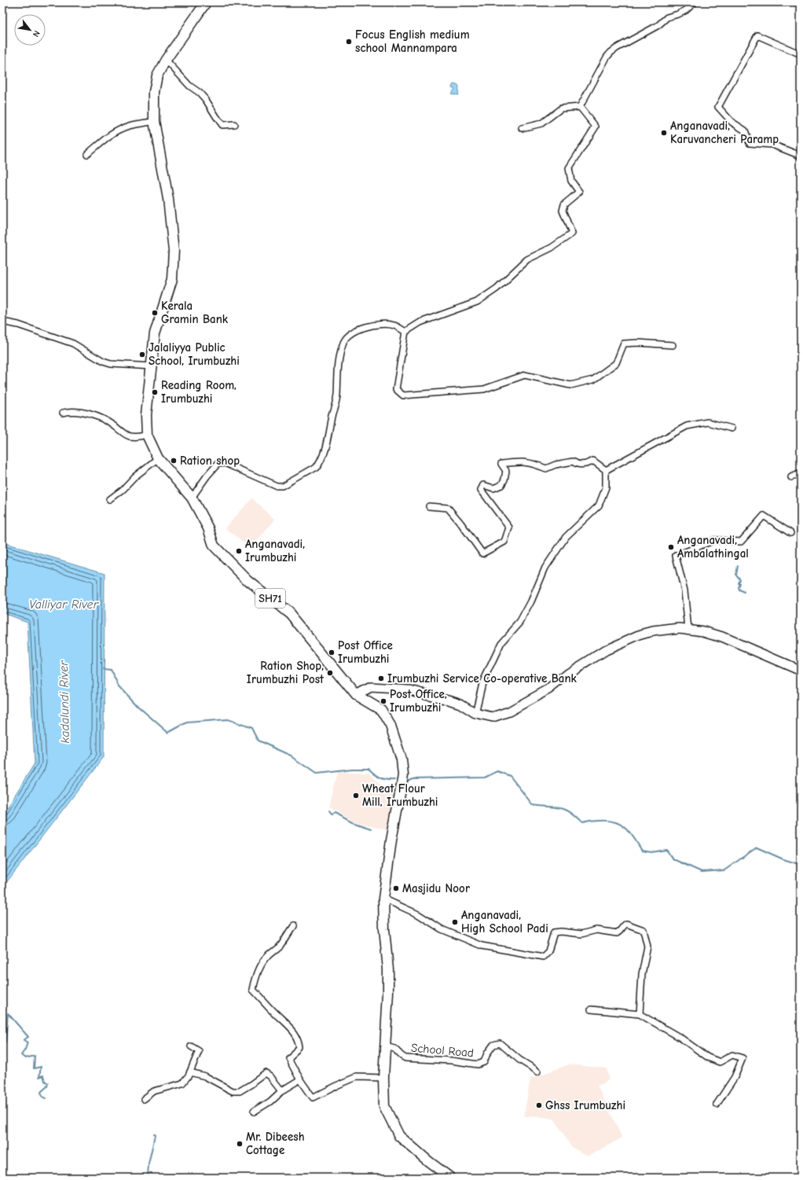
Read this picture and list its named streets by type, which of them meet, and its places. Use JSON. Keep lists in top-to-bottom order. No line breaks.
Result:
{"streets":{"main road":["SH71"],"street":["School Road"]},"crossings":[["SH71","School Road"]],"water":["Valliyar River","kadalundi River"],"places":["Focus English medium school Mannampara","Anganavadi, Karuvancheri Paramp","Kerala Gramin Bank","Jalaliyya Public School, Irumbuzhi","Reading Room, Irumbuzhi","Ration shop","Anganavadi, Ambalathingal","Anganavadi, Irumbuzhi","Post Office Irumbuzhi","Ration Shop, Irumbuzhi Post","Irumbuzhi Service Co-operative Bank","Post Office, Irumbuzhi","Wheat Flour Mill, Irumbuzhi","Masjidu Noor","Anganavadi, High School Padi","Ghss Irumbuzhi","Mr. Dibeesh Cottage"],"north":"bottom right"}
